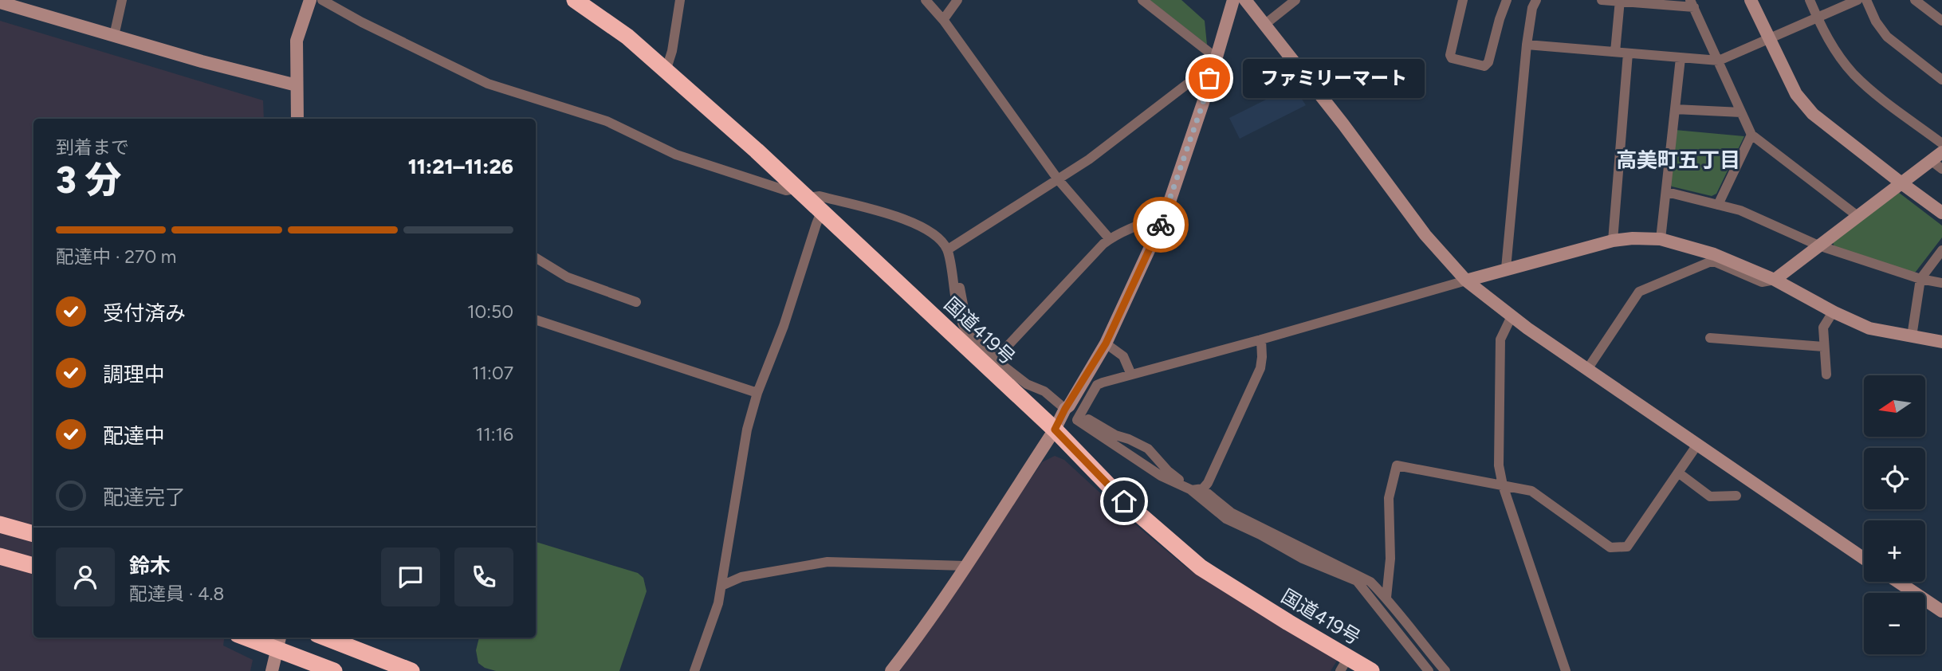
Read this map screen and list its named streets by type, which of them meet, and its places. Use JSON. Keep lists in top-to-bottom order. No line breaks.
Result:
{"streets":{"highway":["国道419号"]},"districts":["高美町五丁目"],"places":["ファミリーマート"],"north":"left","page":{"bubble":"ファミリーマート","heading":["3 分","到着まで","11:21–11:26"],"panel":["鈴木","配達員 · 4.8"],"bar":"配達中 · 270 m","list":[["受付済み","10:50"],["調理中","11:07"],["配達中","11:16"],"配達完了"],"map_buttons":["+","−"]}}
